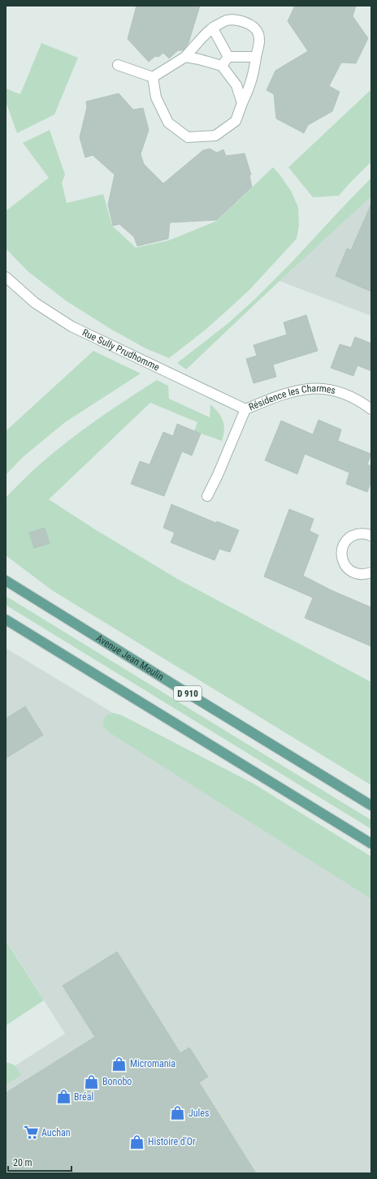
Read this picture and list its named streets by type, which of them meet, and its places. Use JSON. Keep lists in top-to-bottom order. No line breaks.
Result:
{"streets":{"main road":["Avenue Jean Moulin","D 910"],"street":["Rue Sully Prudhomme","Résidence les Charmes"]},"crossings":[["Rue Sully Prudhomme","Résidence les Charmes"]],"places":{"shop":["Micromania","Bonobo","Bréal","Jules","Histoire d'Or"],"supermarket":["Auchan"]},"scale_bar":"20 m"}
